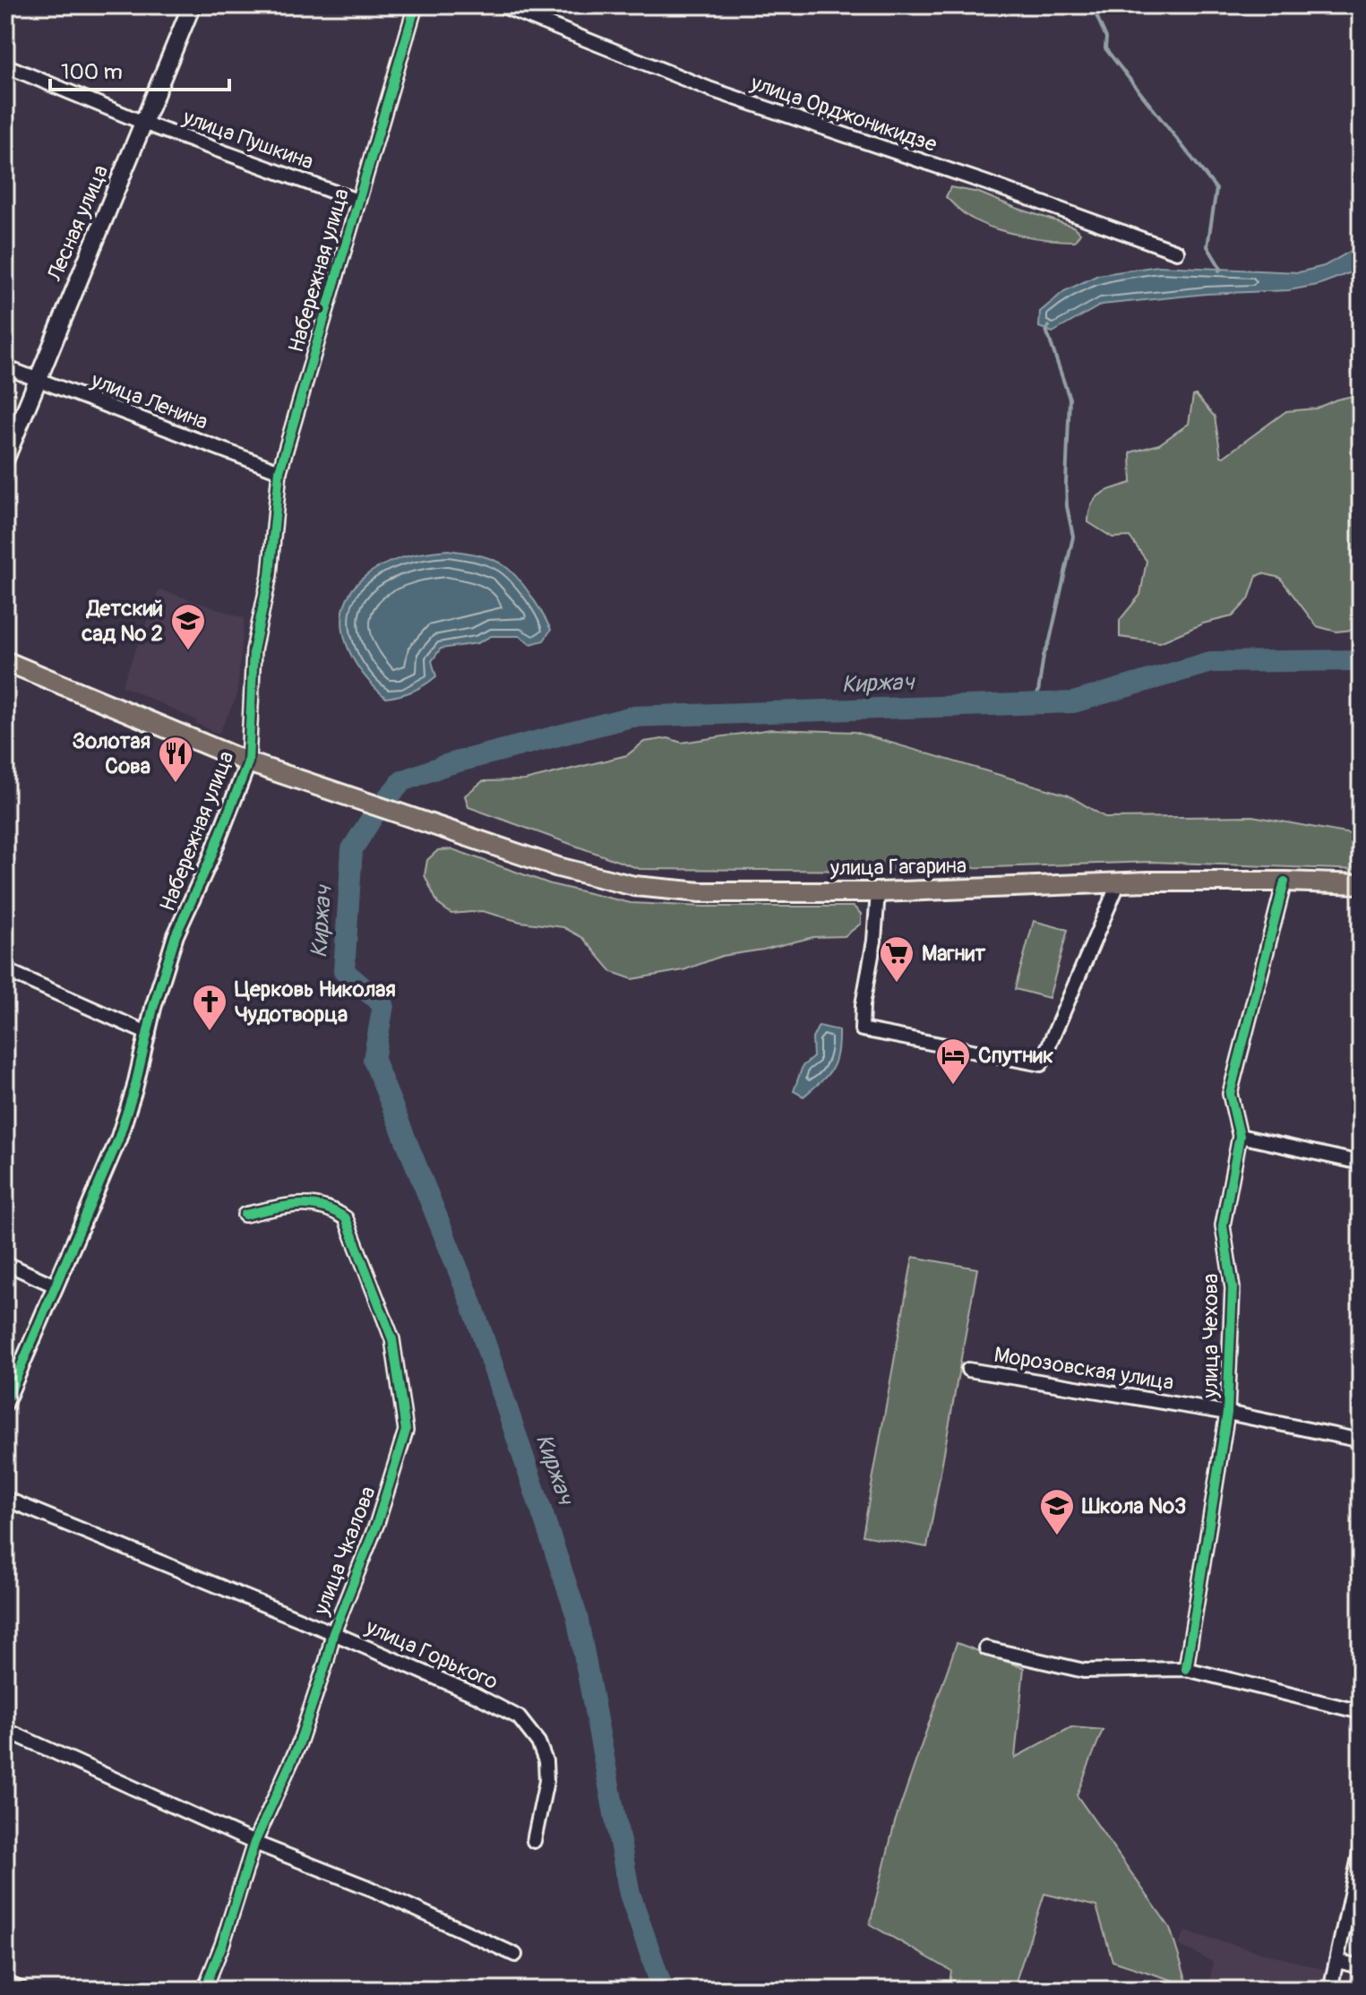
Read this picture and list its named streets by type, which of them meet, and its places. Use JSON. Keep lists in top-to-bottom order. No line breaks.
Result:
{"streets":{"main road":["Лесная улица","улица Гагарина"],"street":["улица Орджоникидзе","улица Пушкина","Набережная улица","улица Ленина","улица Чехова","Морозовская улица","улица Чкалова","улица Горького"]},"crossings":[["улица Пушкина","Лесная улица"],["улица Пушкина","Набережная улица"],["Лесная улица","улица Ленина"],["Набережная улица","улица Ленина"],["Набережная улица","улица Гагарина"],["улица Гагарина","улица Чехова"],["улица Чехова","Морозовская улица"],["улица Чкалова","улица Горького"]],"water":["Киржач"],"places":{"school or university":["Детский сад № 2","Школа №3"],"restaurant":["Золотая Сова"],"supermarket":["Магнит"],"church":["Церковь Николая Чудотворца"],"hotel":["Спутник"]},"scale_bar":"100 m"}
